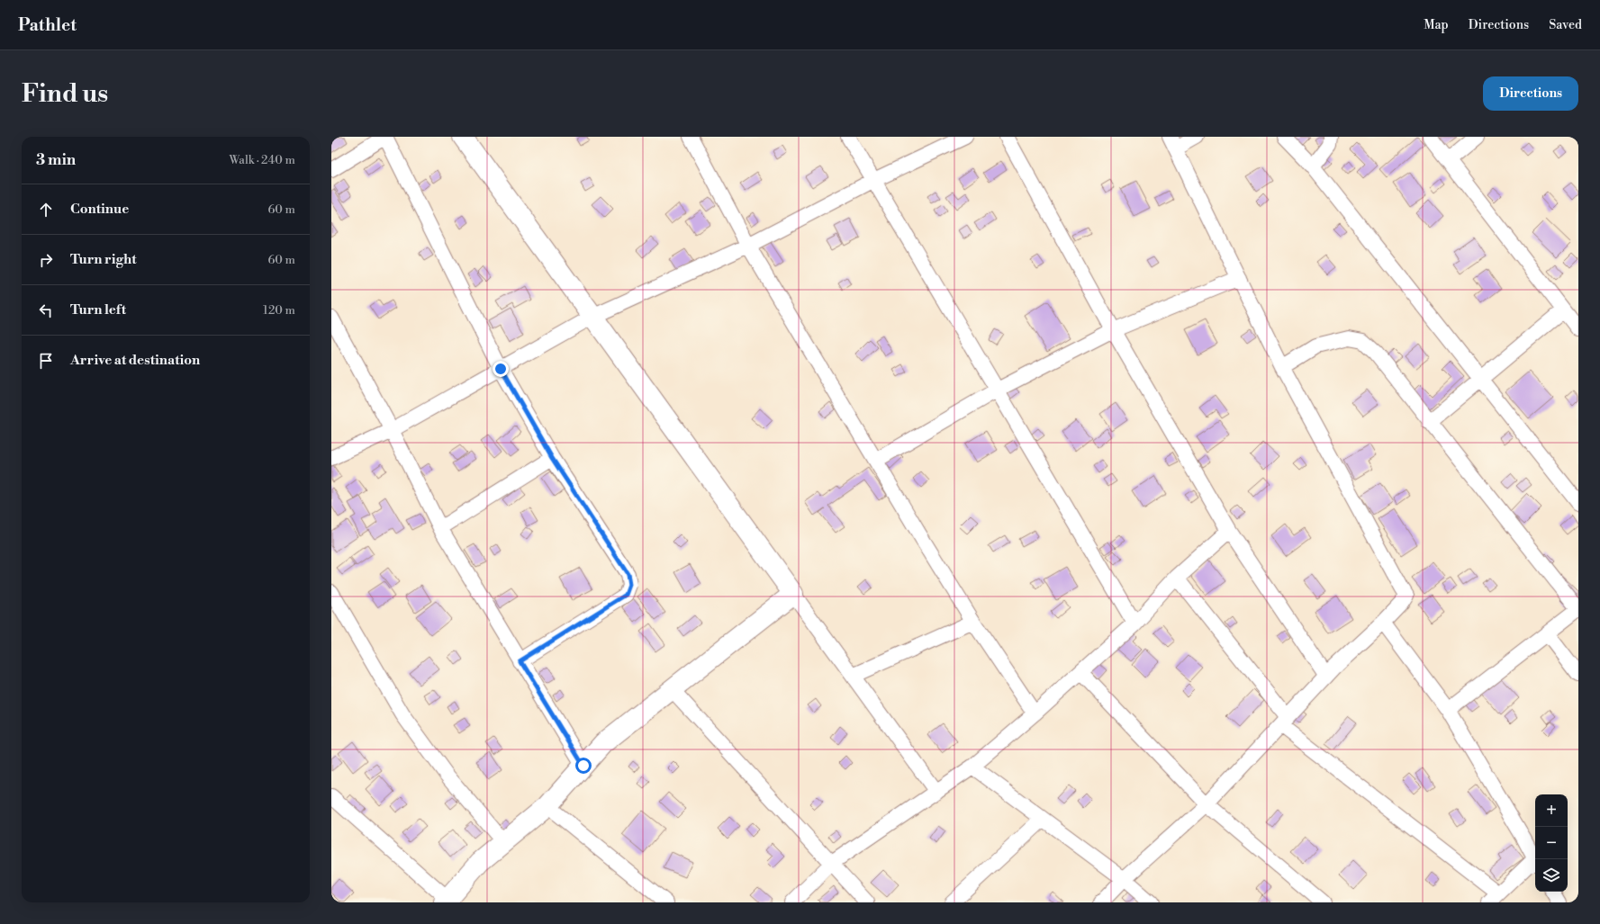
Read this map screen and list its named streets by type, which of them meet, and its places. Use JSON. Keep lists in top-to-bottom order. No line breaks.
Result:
{"page":{"header":"Pathlet","nav":["Map","Directions","Saved"],"buttons":"Directions","title":"Find us","heading":["3 min","Walk · 240 m"],"list":[["Continue","60 m"],["Turn right","60 m"],["Turn left","120 m"],"Arrive at destination"],"map_buttons":["+","−"]}}
